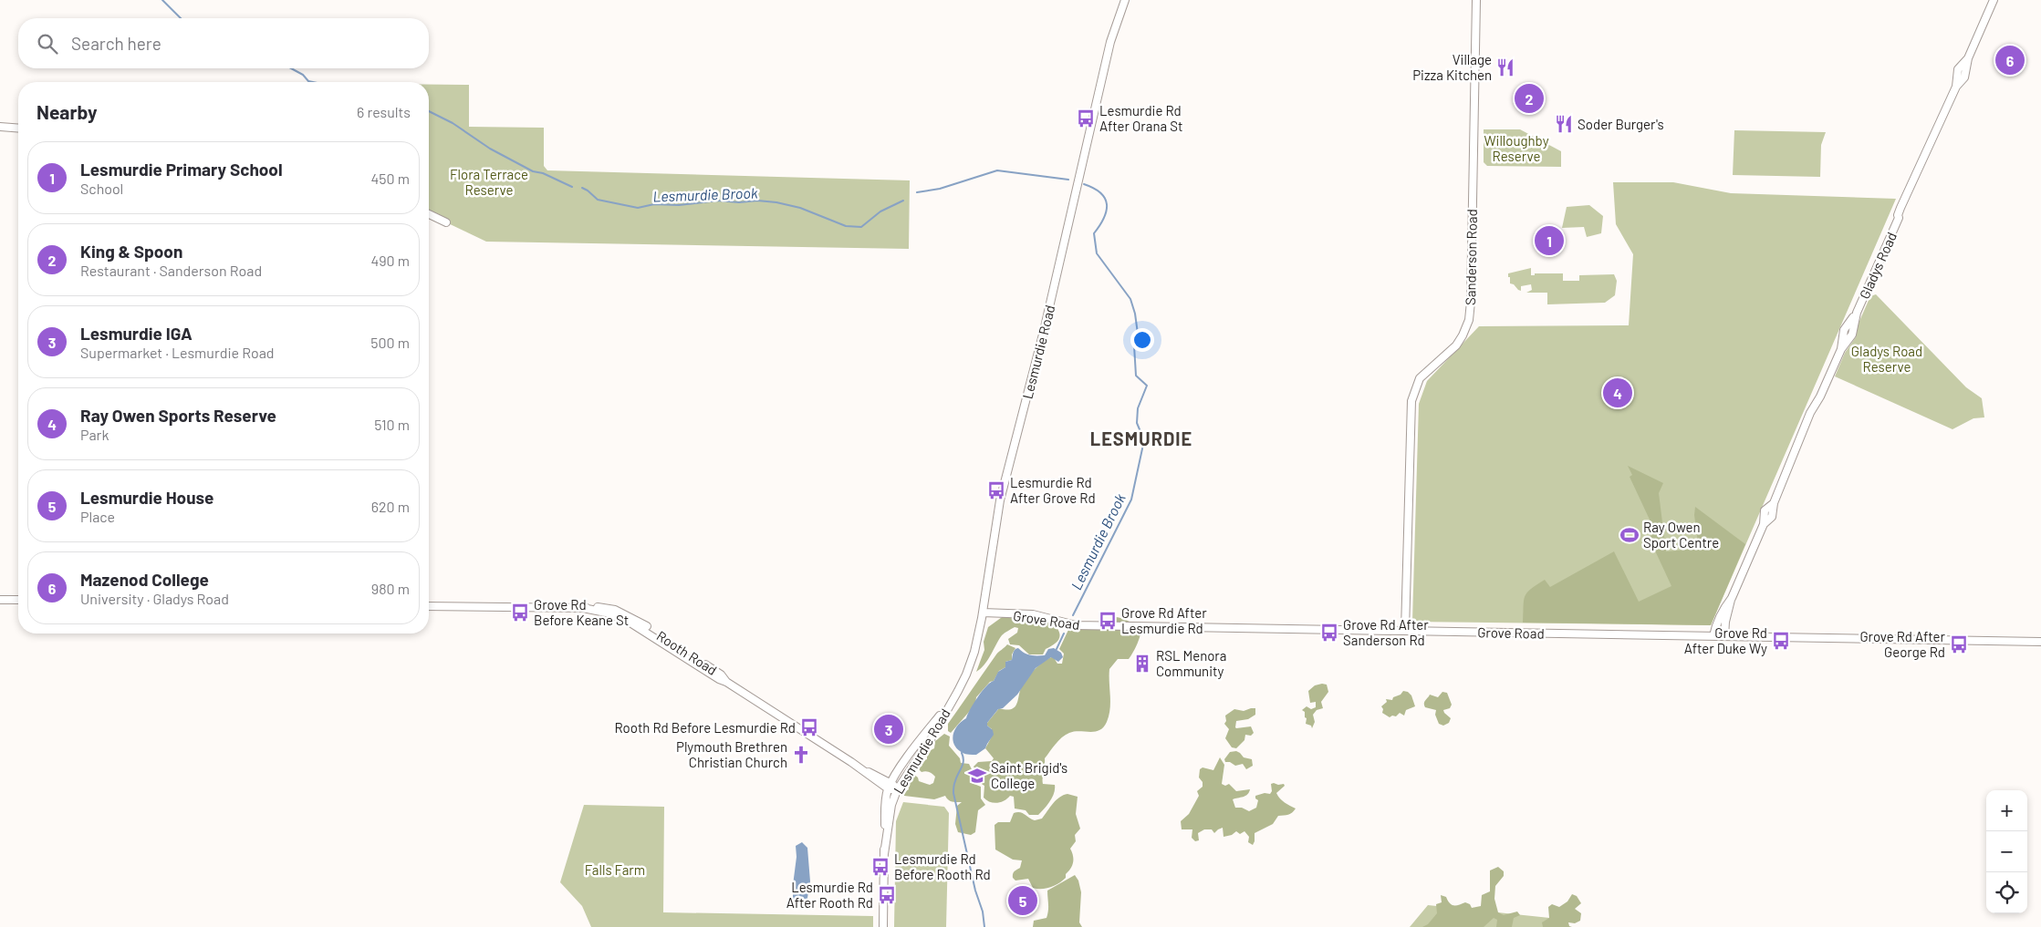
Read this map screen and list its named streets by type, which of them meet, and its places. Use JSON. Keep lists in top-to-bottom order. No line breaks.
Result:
{"streets":{"street":["Sanderson Road","Gladys Road","Lesmurdie Road","Grove Road","Rooth Road"]},"crossings":[["Sanderson Road","Grove Road"],["Gladys Road","Grove Road"],["Lesmurdie Road","Grove Road"],["Lesmurdie Road","Rooth Road"]],"districts":["LESMURDIE"],"water":["Lesmurdie Brook"],"parks":["Willoughby Reserve","Flora Terrace Reserve","Gladys Road Reserve","Falls Farm"],"places":{"restaurant":["Village Pizza Kitchen","Soder Burger's"],"bus stop":["Lesmurdie Rd After Orana St","Lesmurdie Rd After Grove Rd","Grove Rd Before Keane St","Grove Rd After Lesmurdie Rd","Grove Rd After Sanderson Rd","Grove Rd After Duke Wy","Grove Rd After George Rd","Rooth Rd Before Lesmurdie Rd","Lesmurdie Rd Before Rooth Rd","Lesmurdie Rd After Rooth Rd"],"sports":["Ray Owen Sport Centre"],"building":["RSL Menora Community"],"church":["Plymouth Brethren Christian Church"],"school or university":["Saint Brigid's College"]},"page":{"search":"Search here","pins":["6","2","1","4","3","5"],"heading":["Nearby","6 results"],"list":[{"mark":"1","name":"Lesmurdie Primary School","note":"School","value":"450 m"},{"mark":"2","name":"King & Spoon","note":"Restaurant · Sanderson Road","value":"490 m"},{"mark":"3","name":"Lesmurdie IGA","note":"Supermarket · Lesmurdie Road","value":"500 m"},{"mark":"4","name":"Ray Owen Sports Reserve","note":"Park","value":"510 m"},{"mark":"5","name":"Lesmurdie House","note":"Place","value":"620 m"},{"mark":"6","name":"Mazenod College","note":"University · Gladys Road","value":"980 m"}],"map_buttons":["+","−"]}}
